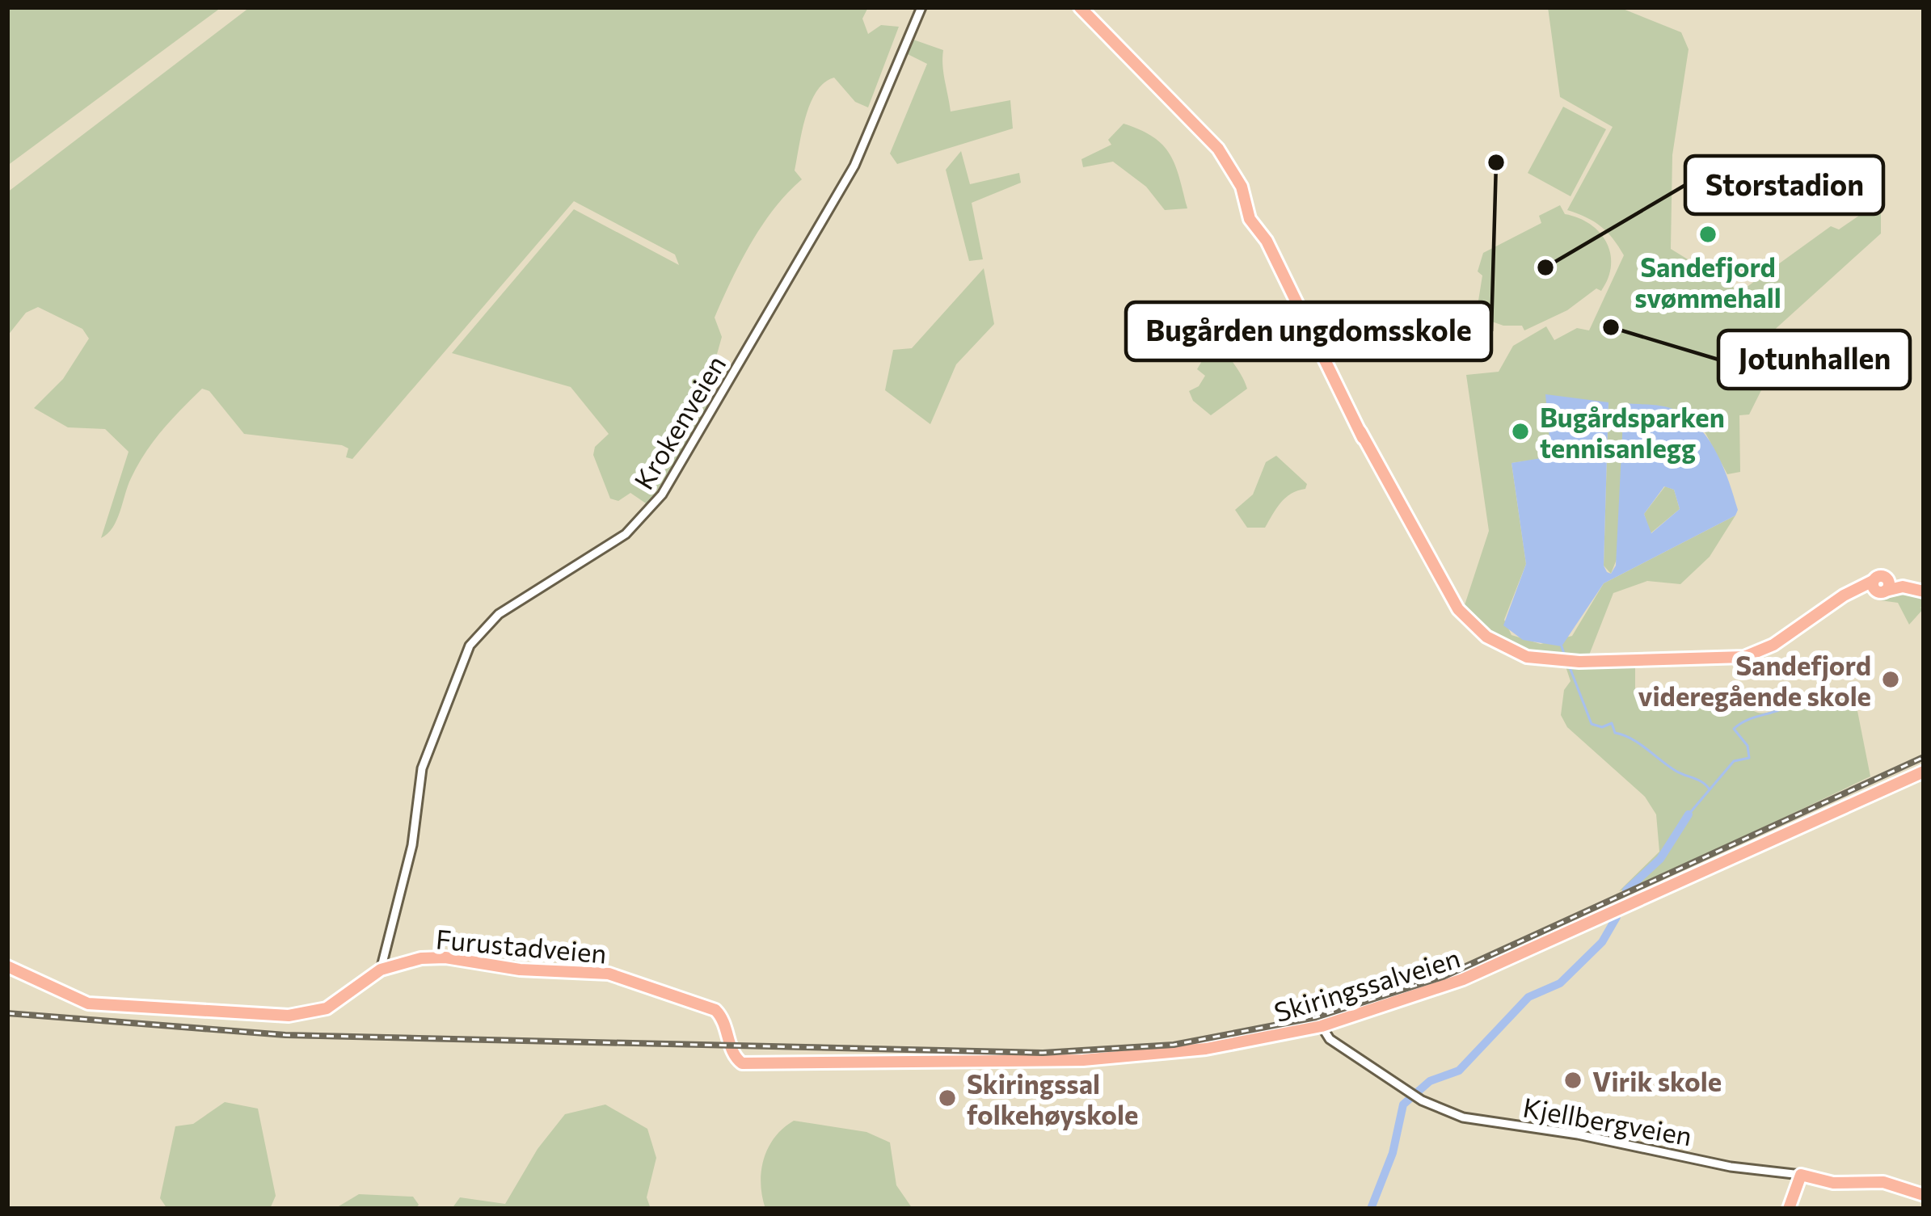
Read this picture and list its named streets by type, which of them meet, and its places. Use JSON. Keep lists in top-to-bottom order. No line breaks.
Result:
{"streets":{"main road":["Furustadveien","Skiringssalveien","Kjellbergveien"],"street":["Krokenveien"]},"crossings":[["Krokenveien","Furustadveien"],["Furustadveien","Skiringssalveien"],["Skiringssalveien","Kjellbergveien"]],"places":["Bugården ungdomsskole","Sandefjord svømmehall","Storstadion","Jotunhallen","Bugårdsparken tennisanlegg","Sandefjord videregående skole","Virik skole","Skiringssal folkehøyskole"]}
